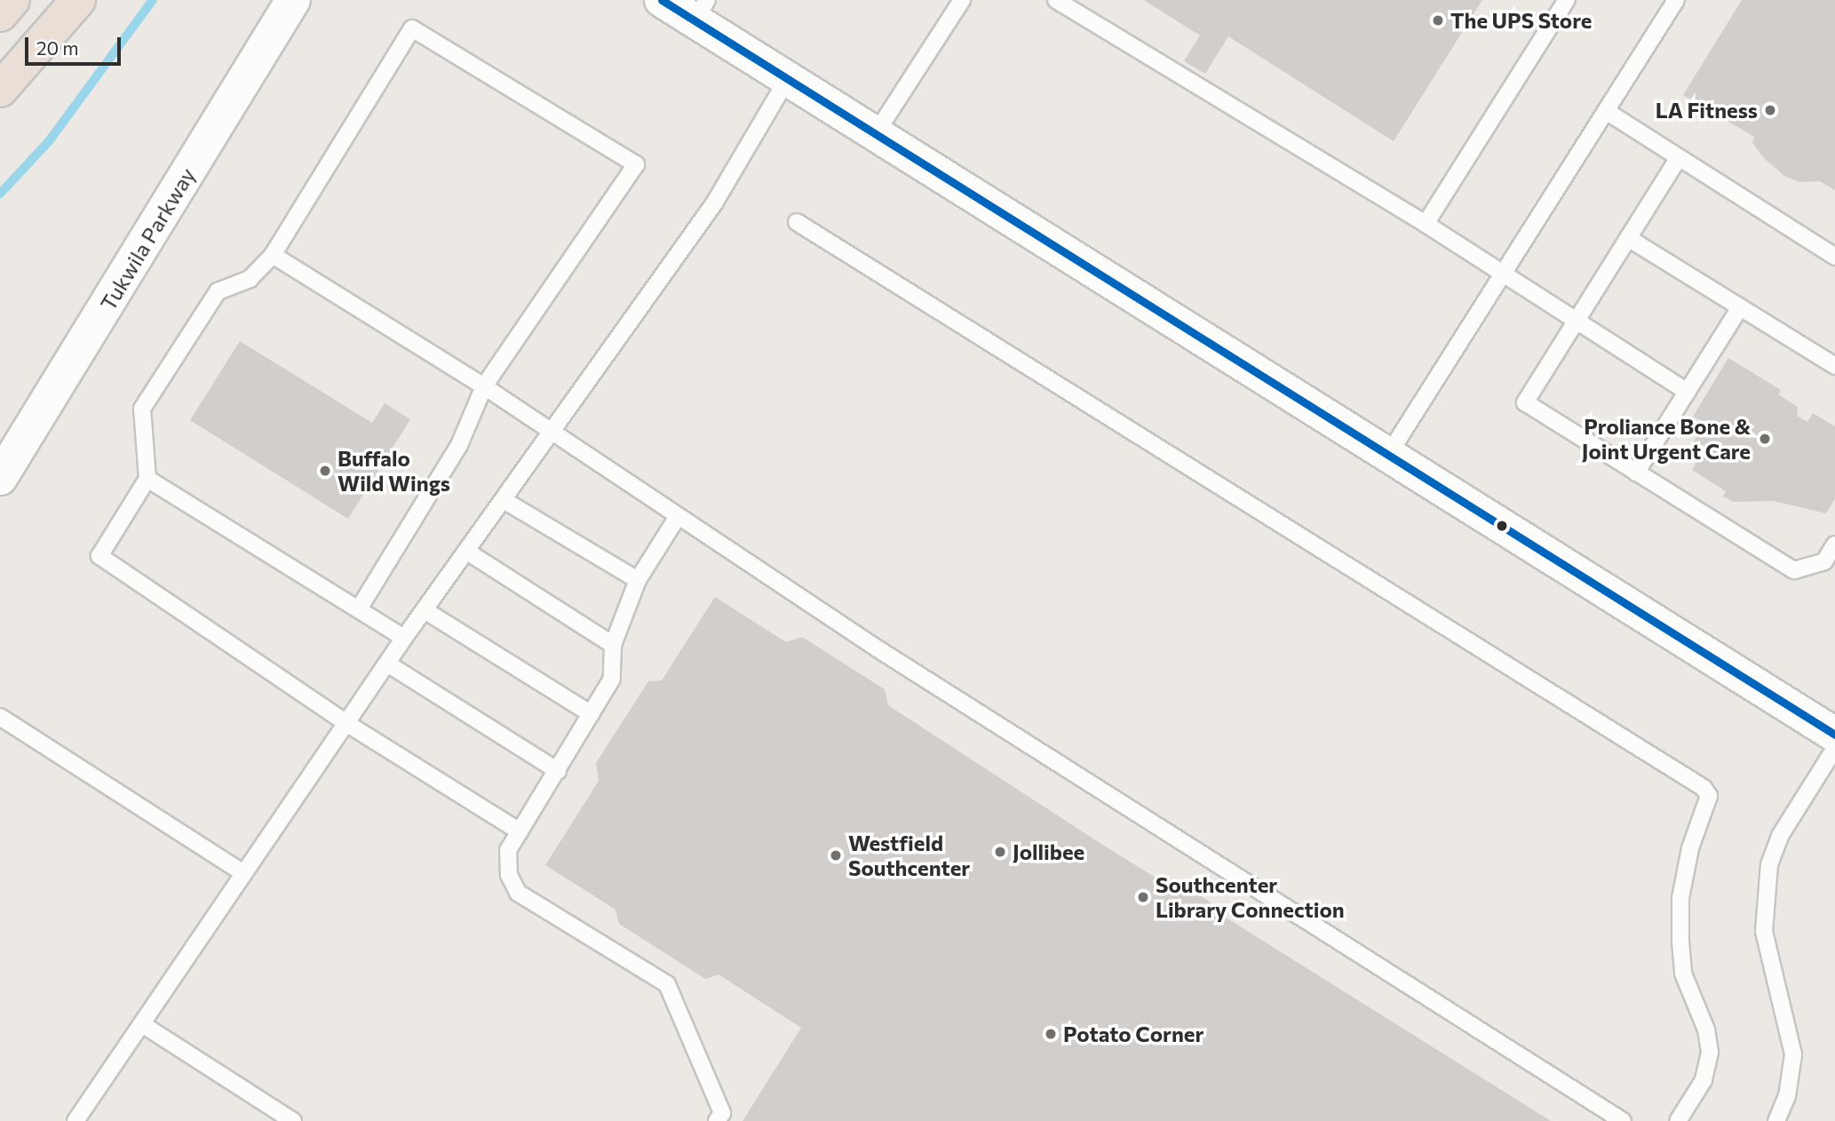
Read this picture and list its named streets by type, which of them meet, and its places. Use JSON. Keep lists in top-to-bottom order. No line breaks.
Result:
{"streets":{"street":["Tukwila Parkway"]},"places":["The UPS Store","LA Fitness","Proliance Bone & Joint Urgent Care","Buffalo Wild Wings","Jollibee","Westfield Southcenter","Southcenter Library Connection","Potato Corner"],"scale_bar":"20 m"}
